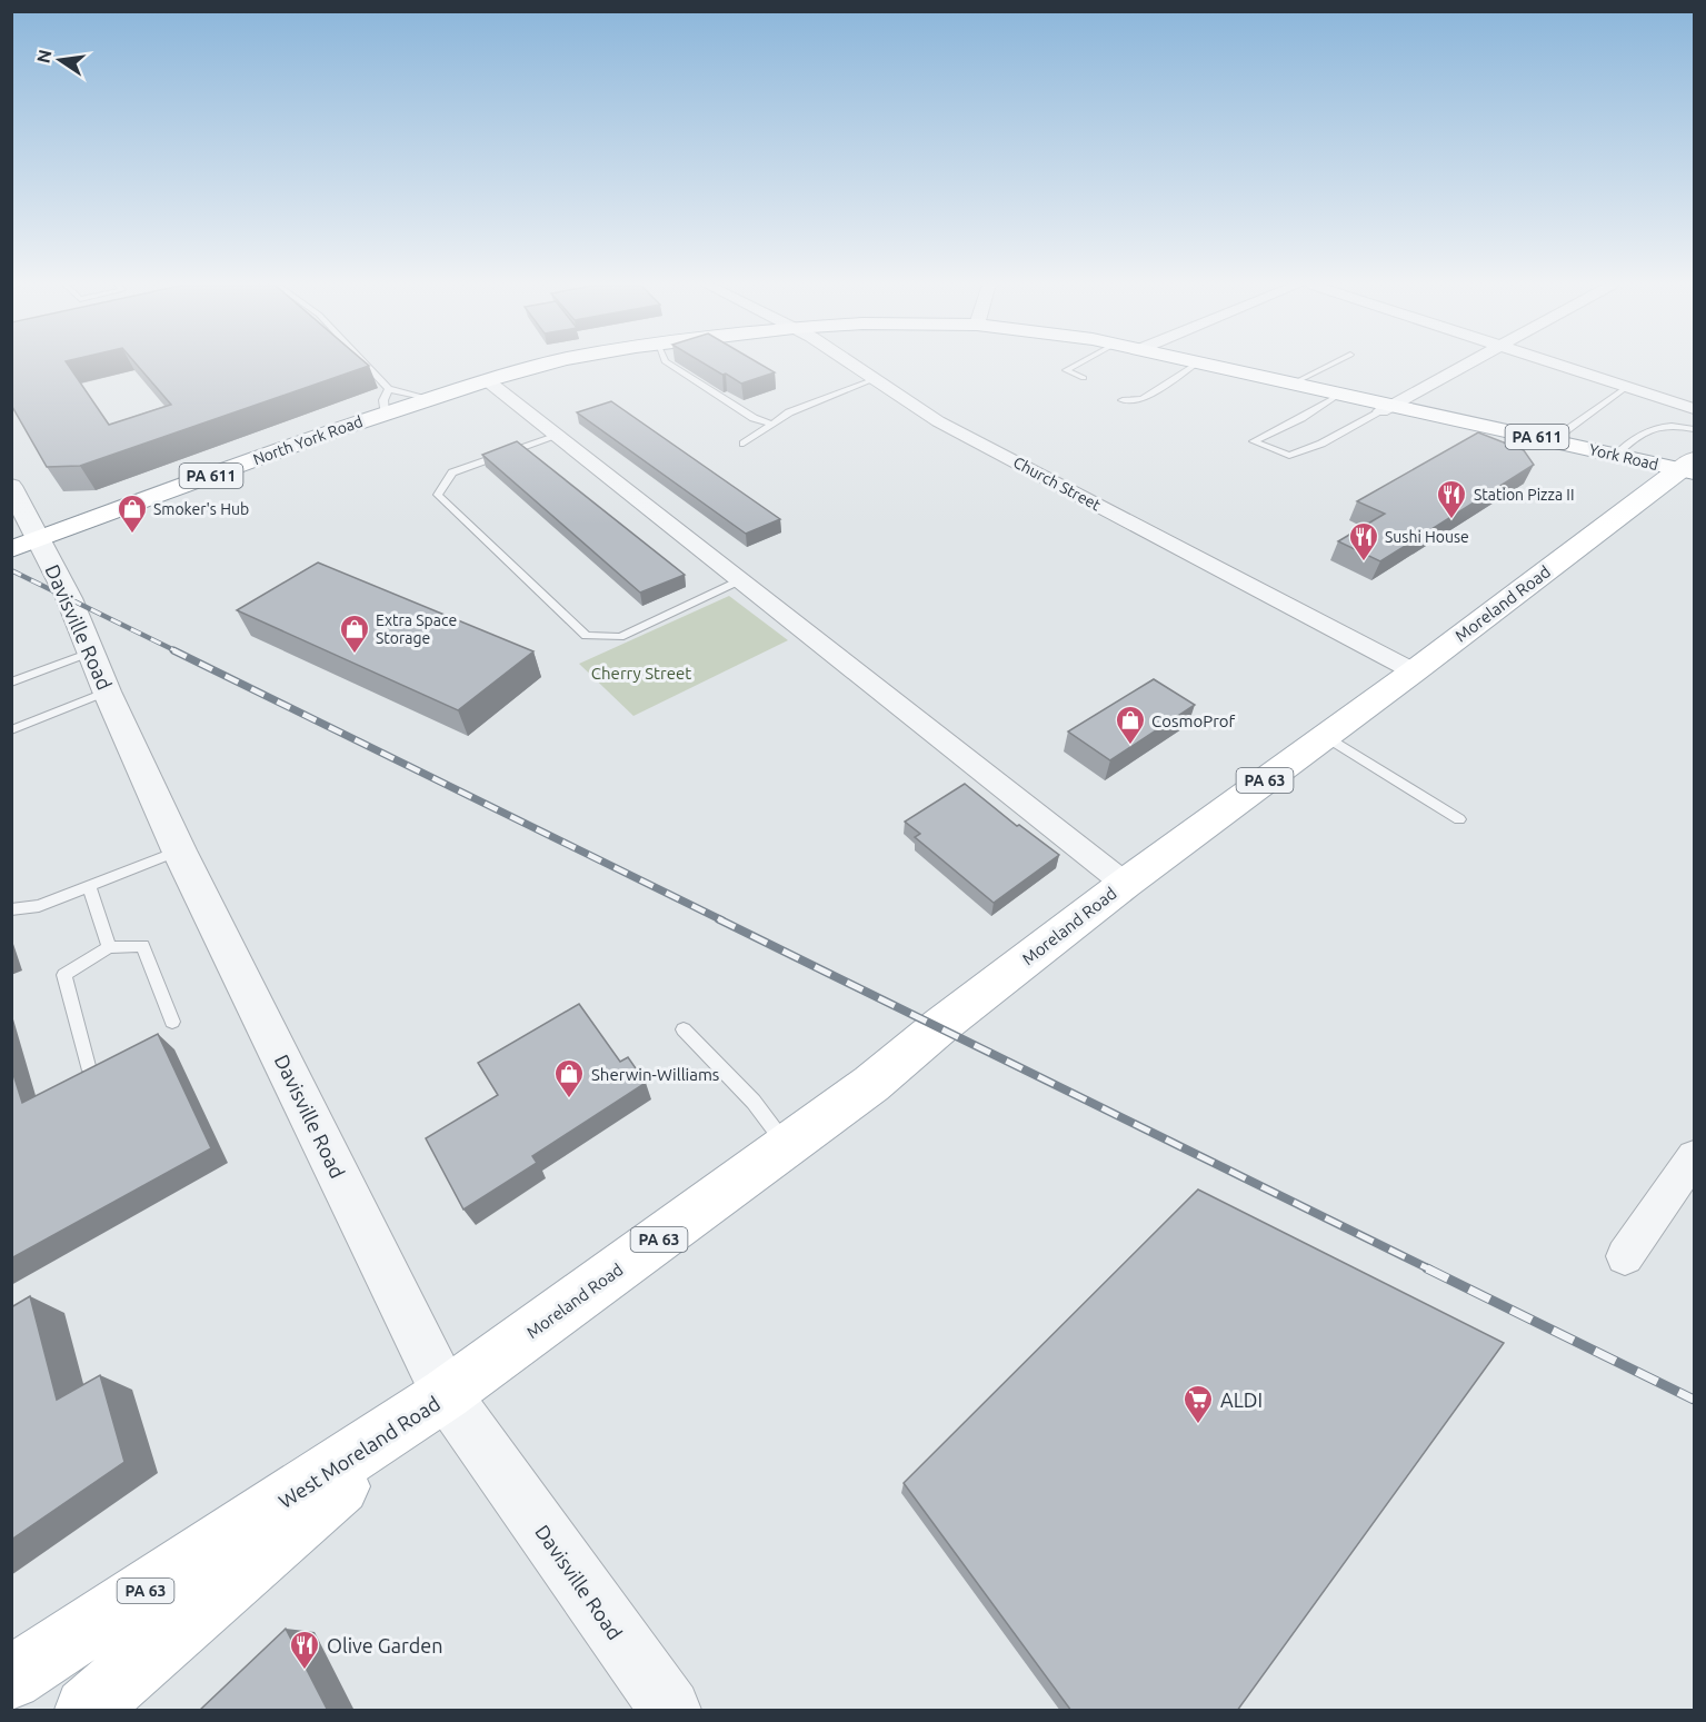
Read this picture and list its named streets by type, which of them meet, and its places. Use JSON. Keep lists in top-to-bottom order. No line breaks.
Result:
{"streets":{"main road":["PA 611","North York Road","York Road","Moreland Road","PA 63","West Moreland Road"],"street":["Church Street","Davisville Road"]},"crossings":[["North York Road","York Road"],["North York Road","Davisville Road"],["York Road","Moreland Road"],["Church Street","Moreland Road"],["Moreland Road","Davisville Road"],["Moreland Road","West Moreland Road"],["Davisville Road","West Moreland Road"]],"parks":["Cherry Street"],"places":{"restaurant":["Station Pizza II","Sushi House","Olive Garden"],"shop":["Smoker's Hub","Extra Space Storage","CosmoProf","Sherwin-Williams"],"supermarket":["ALDI"]},"north":"left"}
